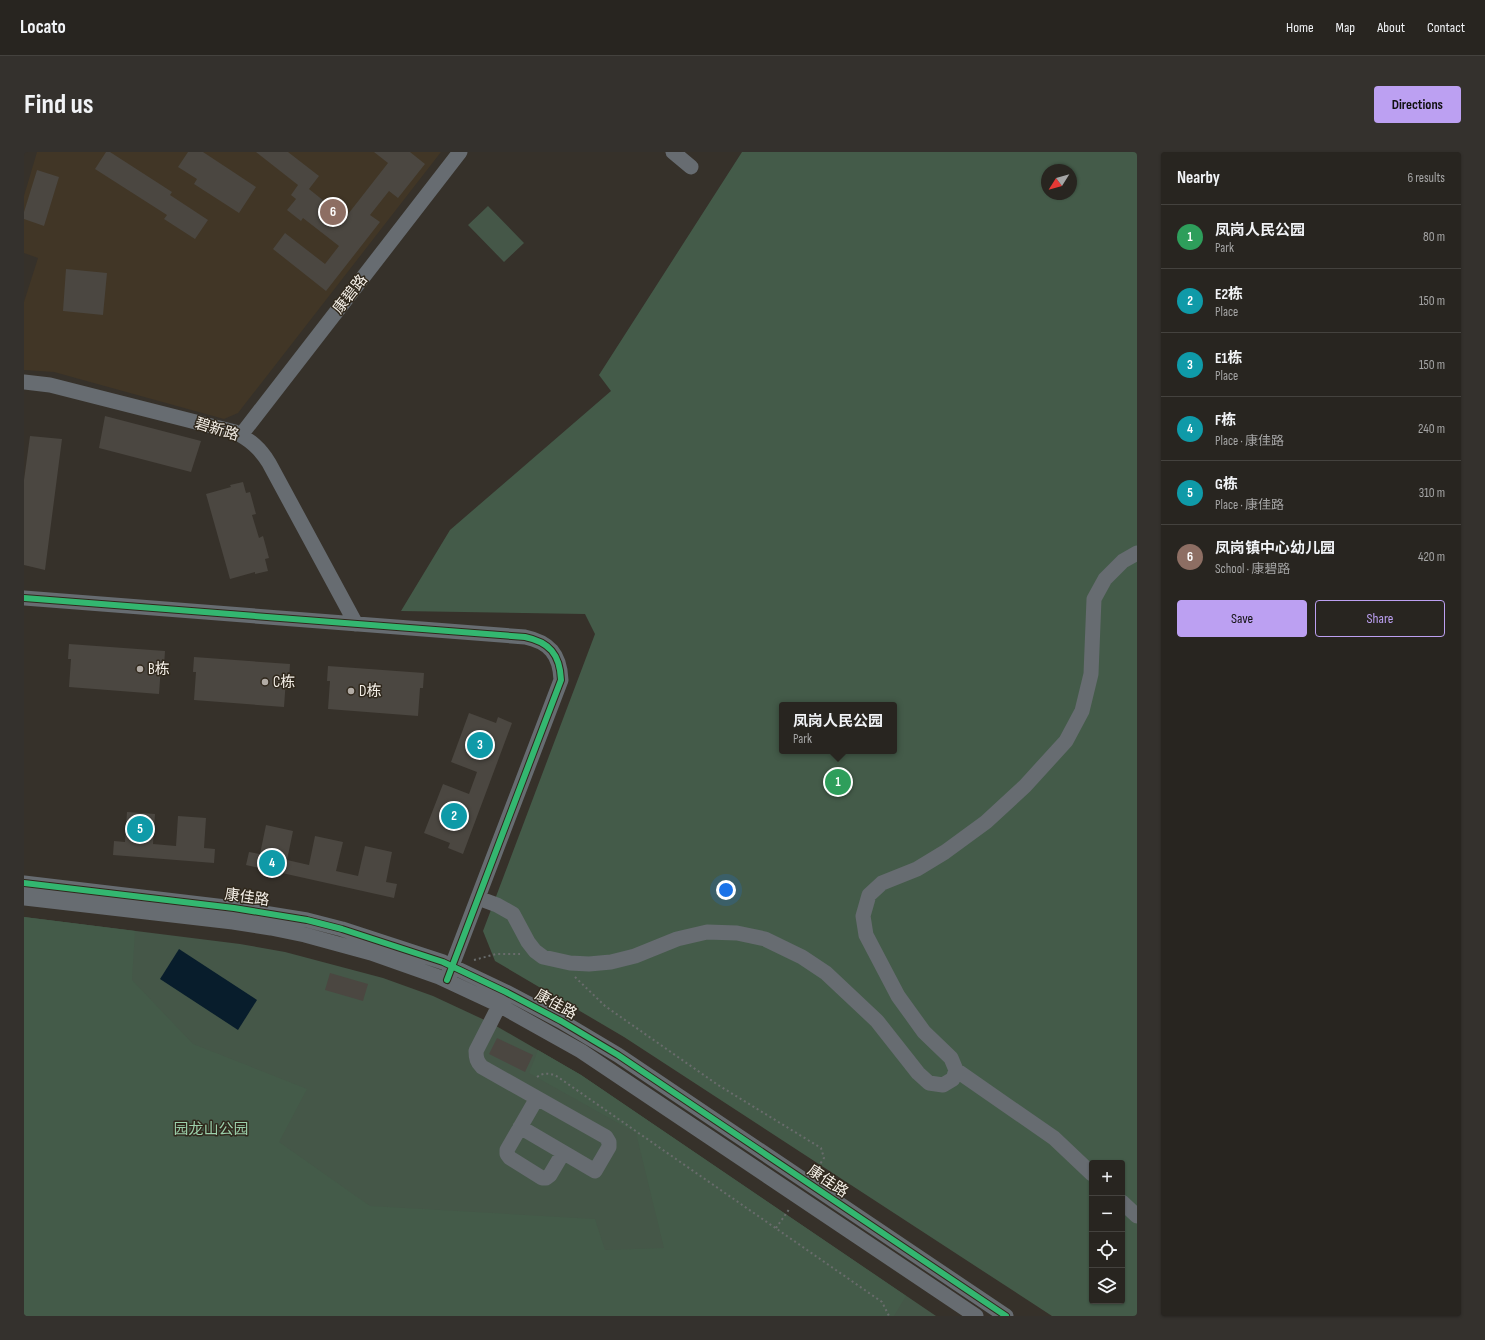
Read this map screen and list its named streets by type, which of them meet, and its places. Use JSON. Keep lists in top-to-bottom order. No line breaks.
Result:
{"streets":{"street":["康碧路","碧新路","康佳路"]},"crossings":[["康碧路","碧新路"]],"parks":["园龙山公园"],"places":["B栋","C栋","D栋"],"north":"bottom left","page":{"header":"Locato","nav":["Home","Map","About","Contact"],"buttons":["Directions",["Save","Share"]],"title":"Find us","heading":["Nearby","6 results"],"pins":["6","3","1","2","5","4"],"list":[{"mark":"1","name":"凤岗人民公园","note":"Park","value":"80 m"},{"mark":"2","name":"E2栋","note":"Place","value":"150 m"},{"mark":"3","name":"E1栋","note":"Place","value":"150 m"},{"mark":"4","name":"F栋","note":"Place · 康佳路","value":"240 m"},{"mark":"5","name":"G栋","note":"Place · 康佳路","value":"310 m"},{"mark":"6","name":"凤岗镇中心幼儿园","note":"School · 康碧路","value":"420 m"}],"popup":["凤岗人民公园","Park"],"map_buttons":["+","−"]}}
